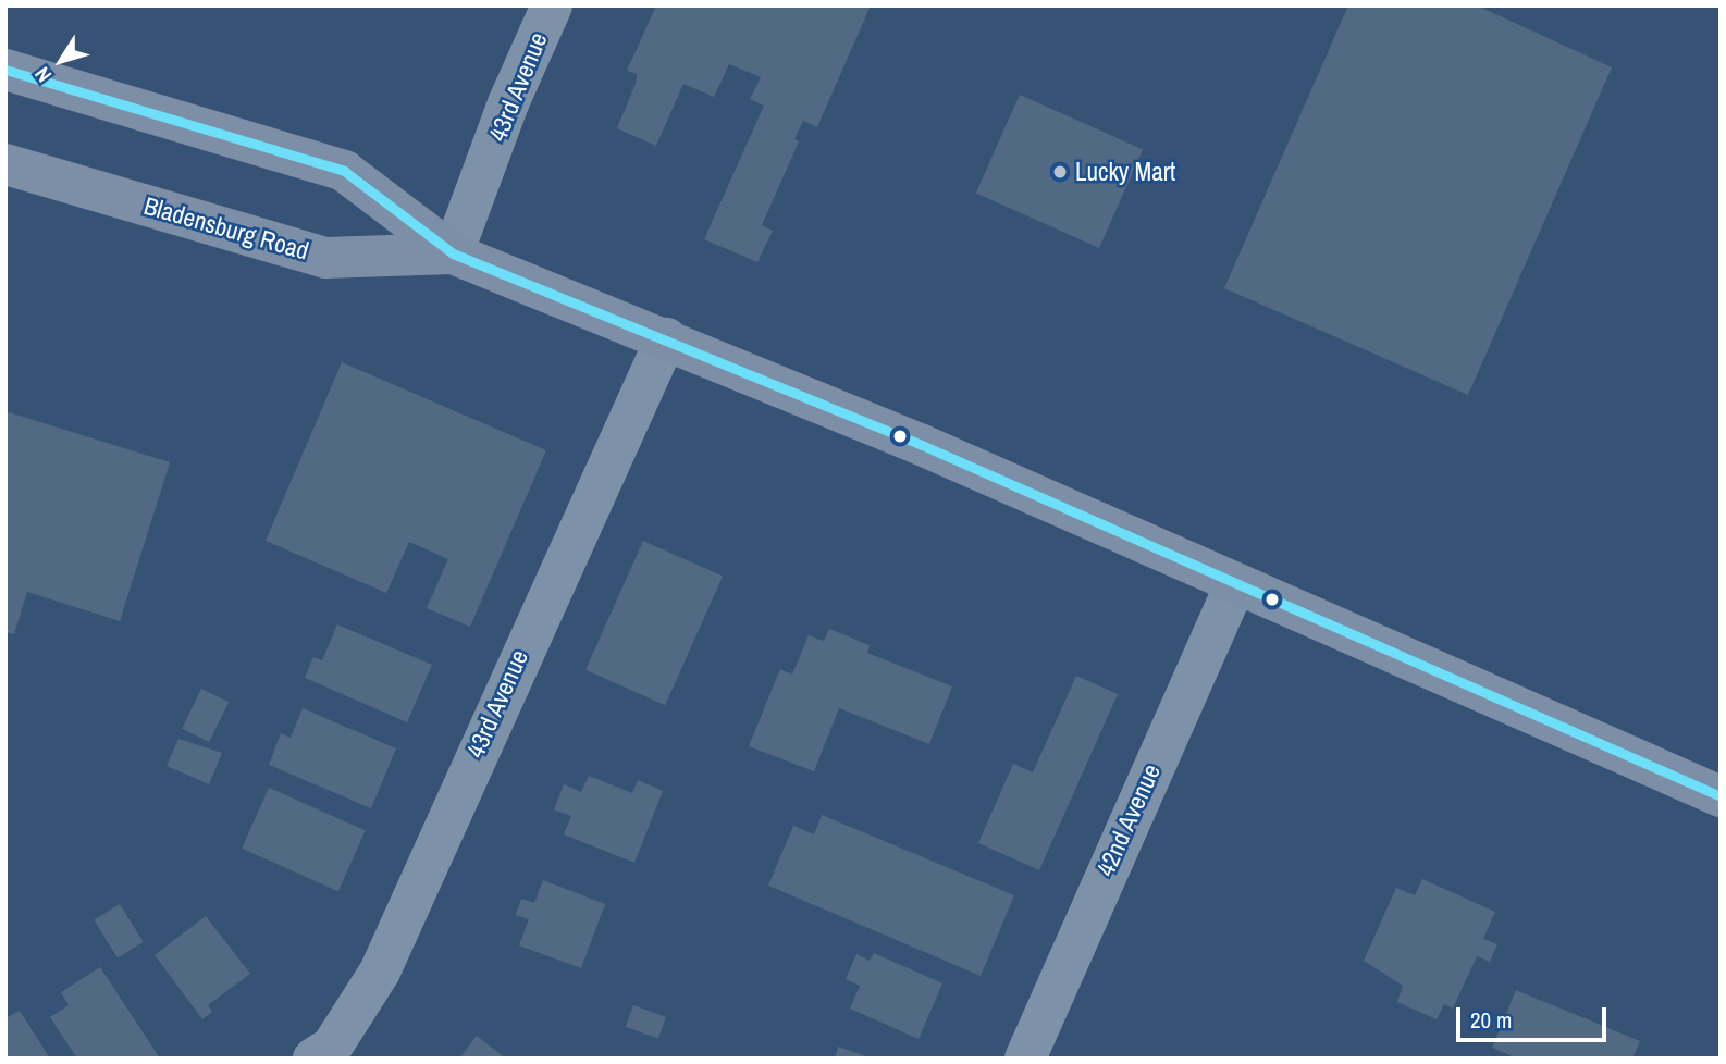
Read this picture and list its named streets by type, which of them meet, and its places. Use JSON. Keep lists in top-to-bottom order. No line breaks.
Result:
{"streets":{"main road":["Bladensburg Road"],"street":["43rd Avenue","42nd Avenue"]},"crossings":[["43rd Avenue","Bladensburg Road"],["Bladensburg Road","42nd Avenue"]],"places":["Lucky Mart"],"scale_bar":"20 m","north":"bottom left"}
